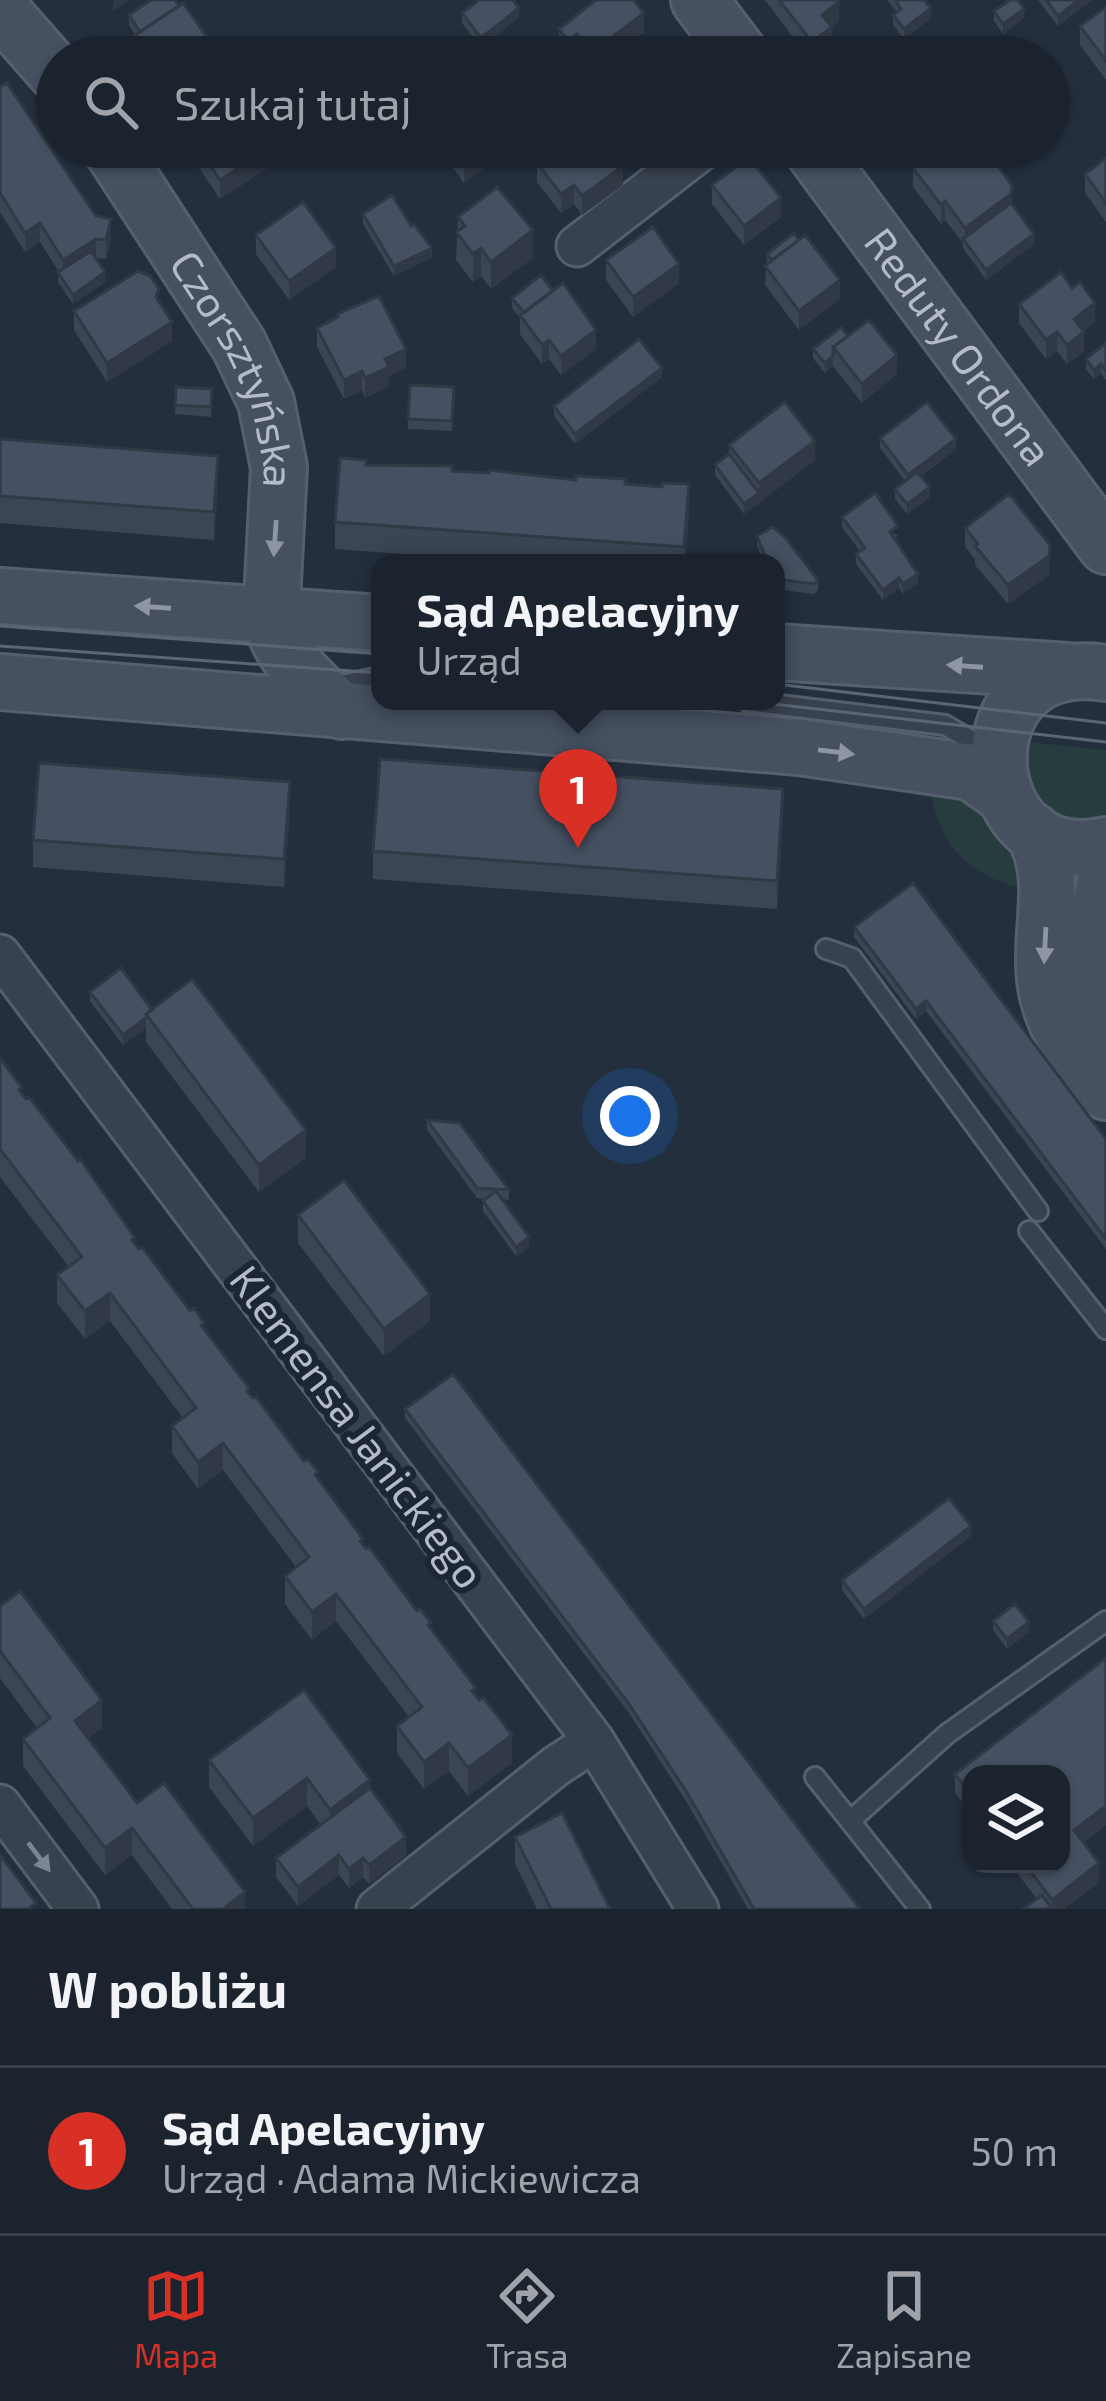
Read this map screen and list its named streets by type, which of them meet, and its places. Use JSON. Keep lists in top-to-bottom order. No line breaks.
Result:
{"streets":{"street":["Reduty Ordona","Czorsztyńska","Klemensa Janickiego"]},"one_way":["Czorsztyńska"],"page":{"search":"Szukaj tutaj","popup":["Sąd Apelacyjny","Urząd"],"pins":"1","heading":"W pobliżu","list":[{"mark":"1","name":"Sąd Apelacyjny","note":"Urząd · Adama Mickiewicza","value":"50 m"}],"nav":["Mapa","Trasa","Zapisane"]}}
